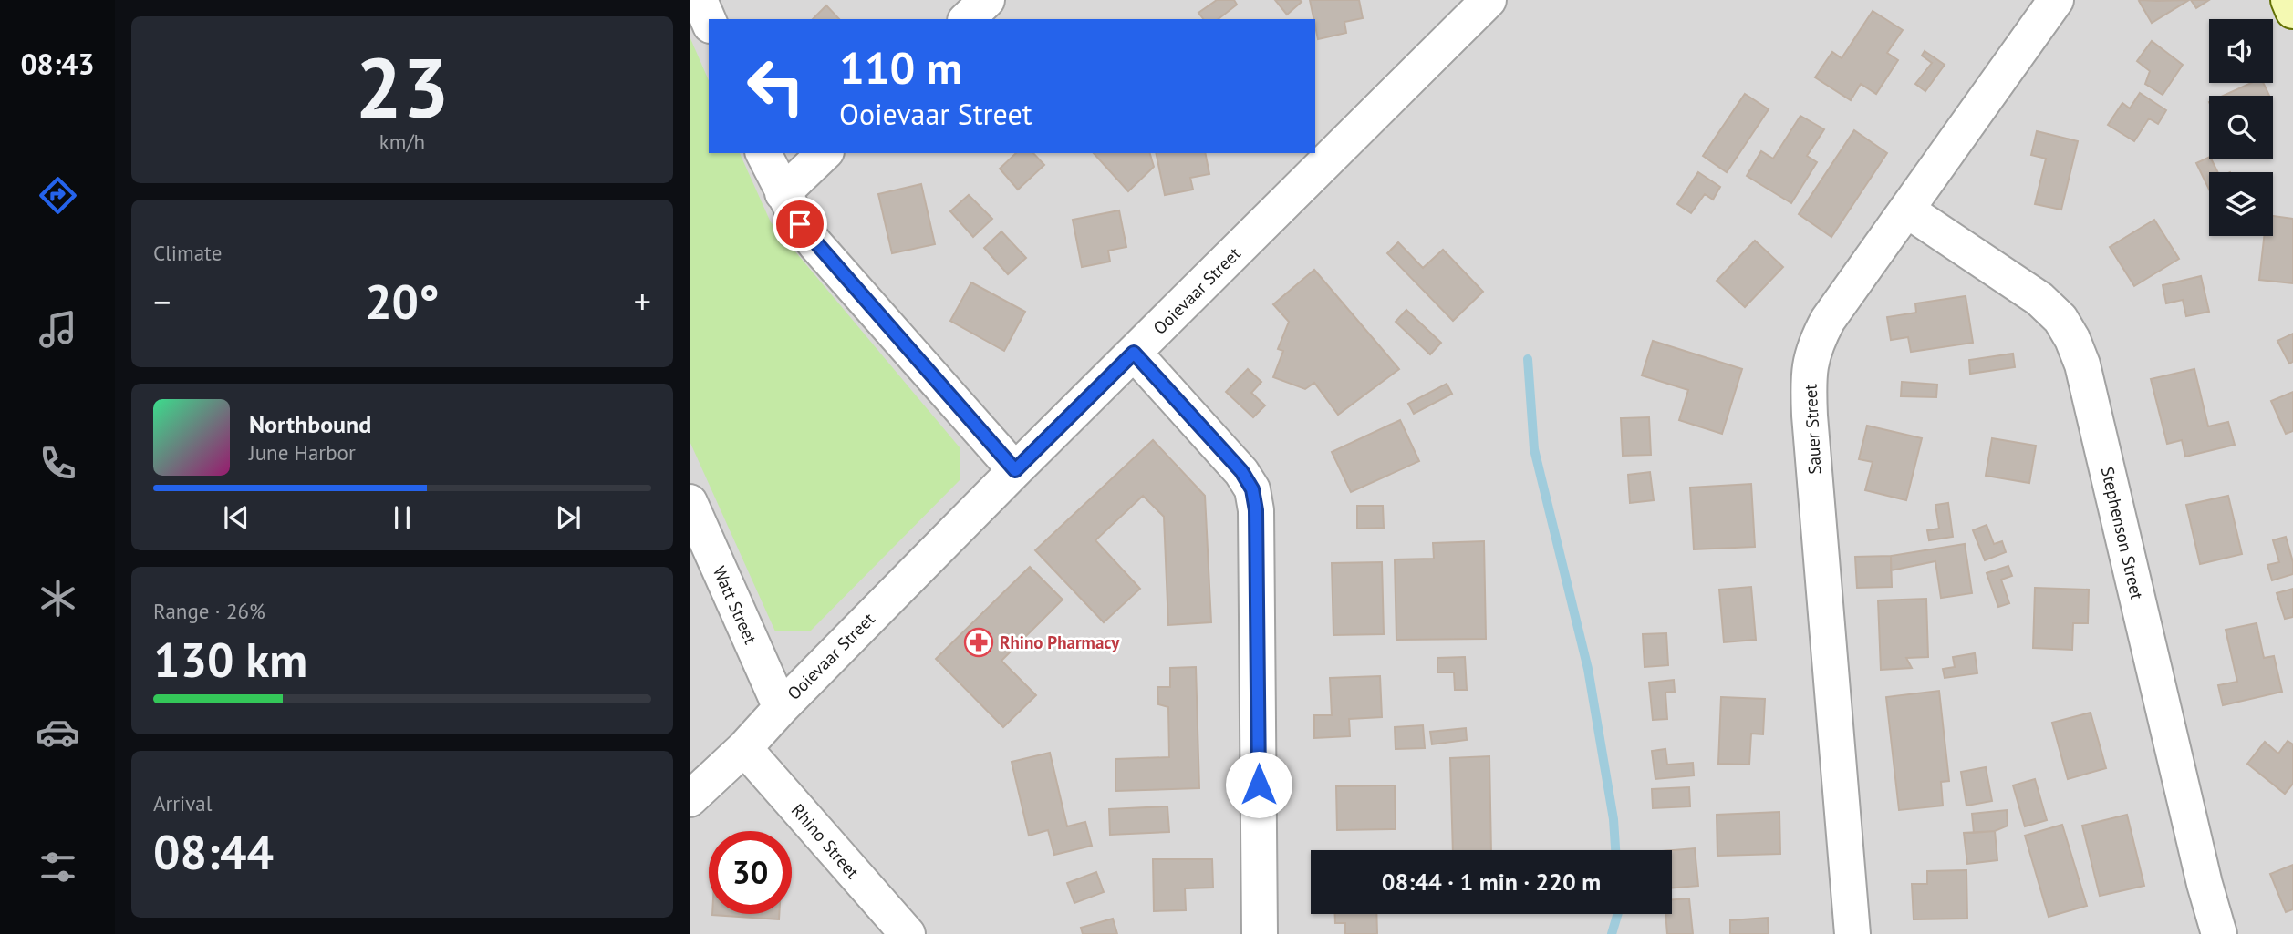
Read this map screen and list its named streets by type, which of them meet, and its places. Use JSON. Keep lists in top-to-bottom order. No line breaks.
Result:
{"streets":{"street":["Ooievaar Street","Sauer Street","Stephenson Street","Watt Street","Rhino Street"]},"crossings":[["Ooievaar Street","Watt Street"],["Ooievaar Street","Rhino Street"],["Sauer Street","Stephenson Street"]],"places":{"pharmacy":["Rhino Pharmacy"]},"page":{"tabs":"08:43","tile":[["23","km/h"],"Climate",["Range · 26%","130 km"],["Arrival","08:44"]],"turn":["110 m","Ooievaar Street"],"heat":["−","20°","+"],"song":["Northbound","June Harbor"],"limit":"30","trip":"08:44 · 1 min · 220 m"}}
